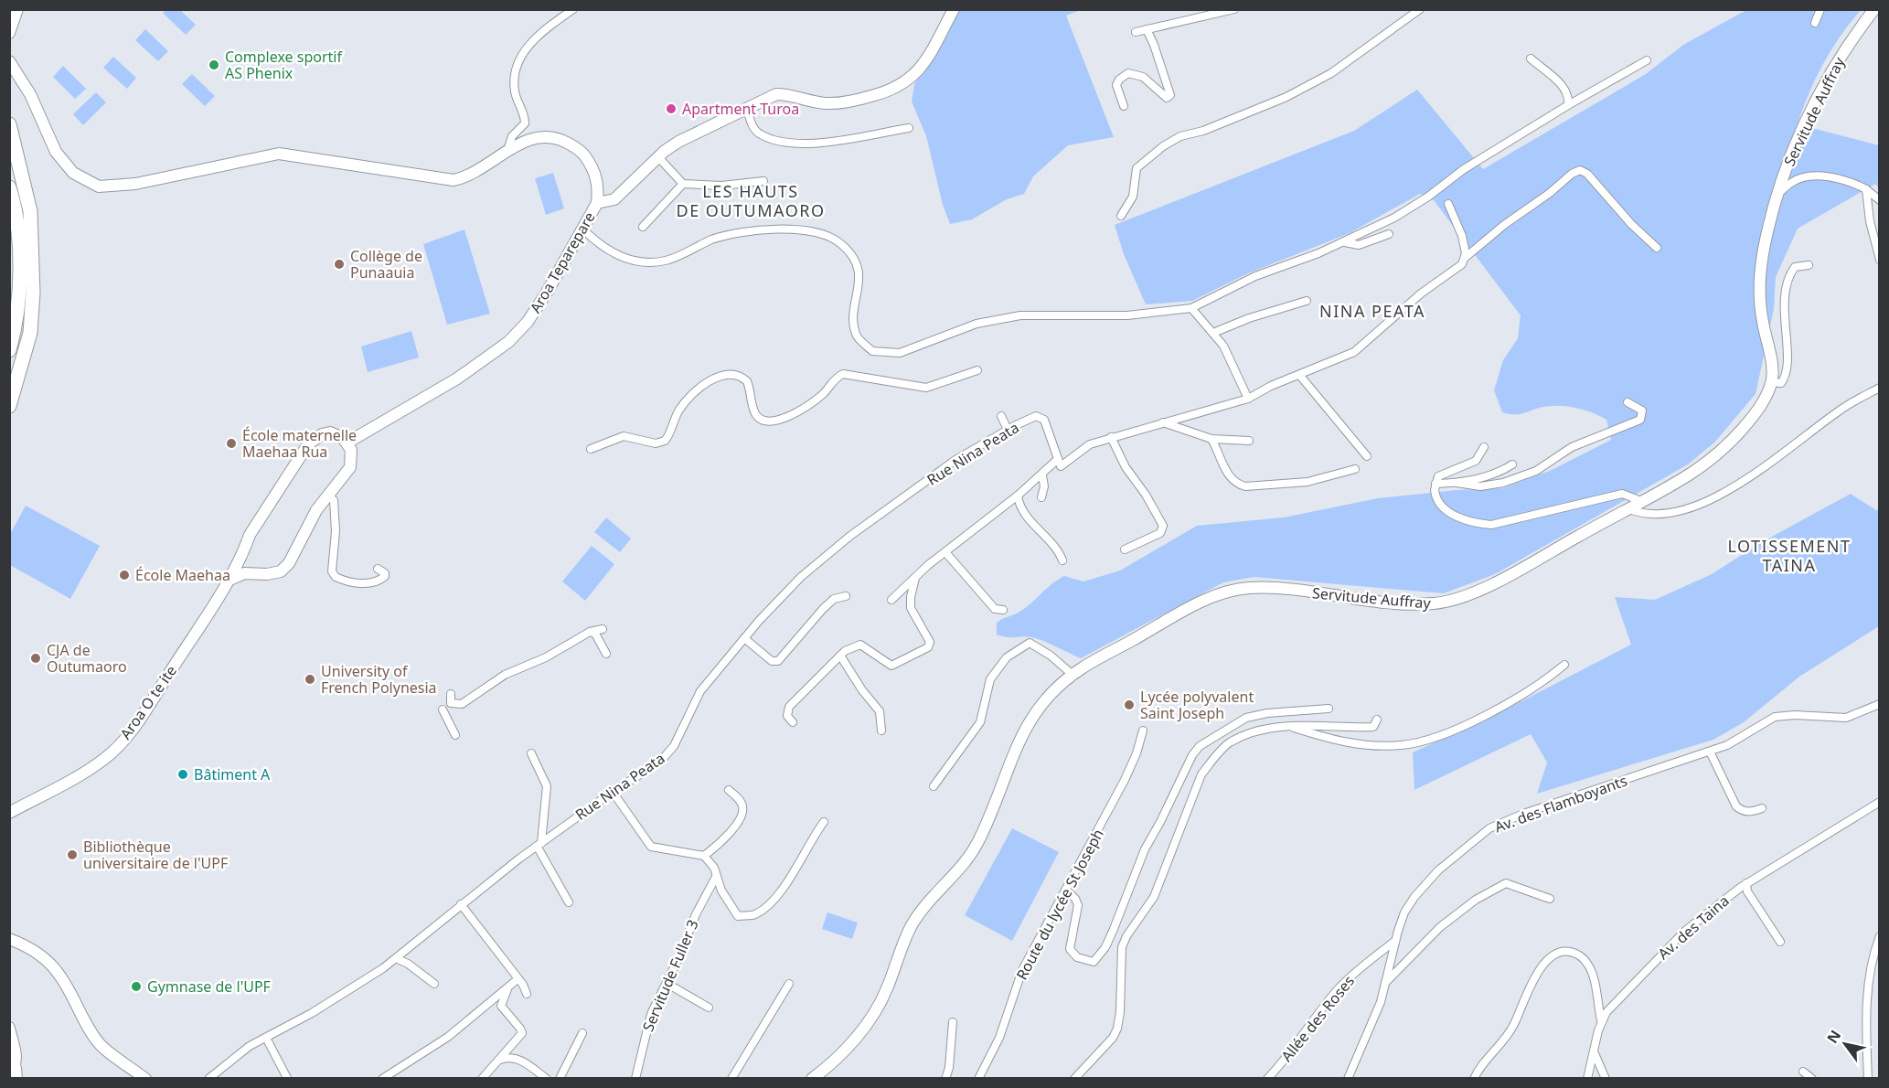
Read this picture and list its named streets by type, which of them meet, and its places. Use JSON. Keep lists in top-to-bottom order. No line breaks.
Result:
{"streets":{"main road":["Servitude Auffray","Aroa Teparepare","Aroa O te ite"],"street":["Rue Nina Peata","Av. des Flamboyants","Route du lycée St Joseph","Av. des Taina","Servitude Fuller 3","Allée des Roses"]},"crossings":[["Aroa Teparepare","Aroa O te ite"],["Av. des Flamboyants","Allée des Roses"]],"districts":["LES HAUTS DE OUTUMAORO","NINA PEATA","LOTISSEMENT TAINA"],"places":["Complexe sportif AS Phenix","Apartment Turoa","Collège de Punaauia","École maternelle Maehaa Rua","École Maehaa","CJA de Outumaoro","University of French Polynesia","Lycée polyvalent Saint Joseph","Bâtiment A","Bibliothèque universitaire de l'UPF","Gymnase de l'UPF"],"north":"top left"}
